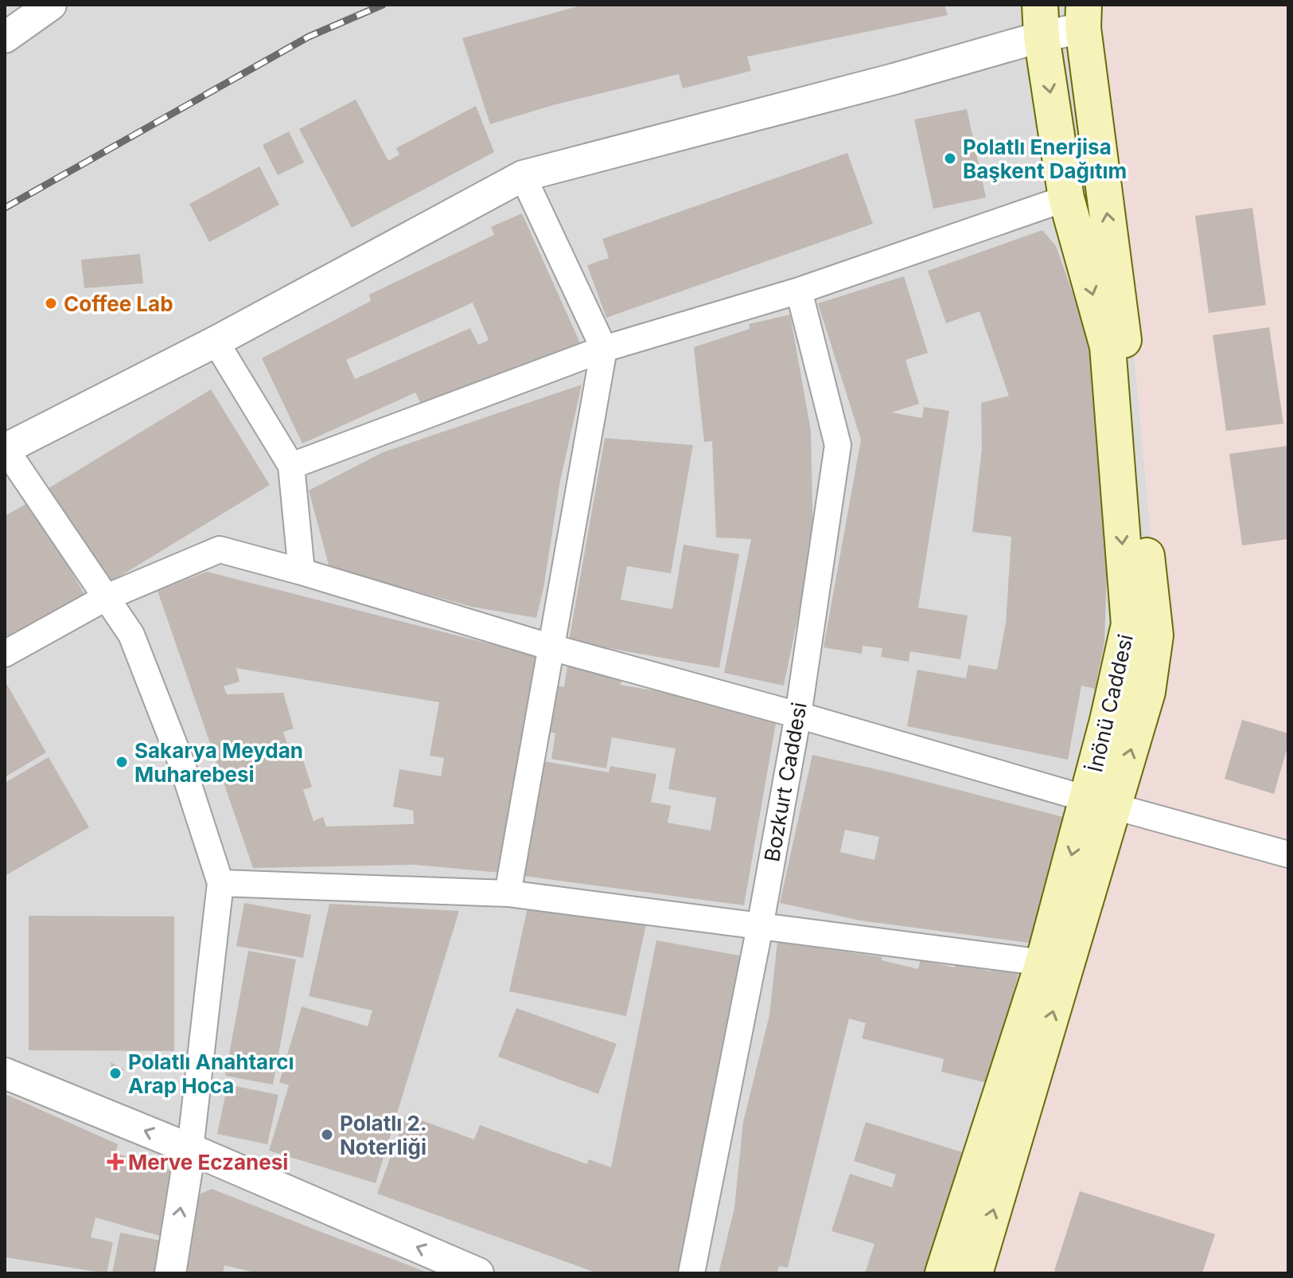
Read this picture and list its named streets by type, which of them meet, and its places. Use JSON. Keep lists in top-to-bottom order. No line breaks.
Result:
{"streets":{"main road":["İnönü Caddesi"],"street":["Bozkurt Caddesi"]},"places":{"other":["Polatlı Enerjisa Başkent Dağıtım","Coffee Lab","Sakarya Meydan Muharebesi","Polatlı Anahtarcı Arap Hoca","Polatlı 2. Noterliği"],"health":["Merve Eczanesi"]}}
